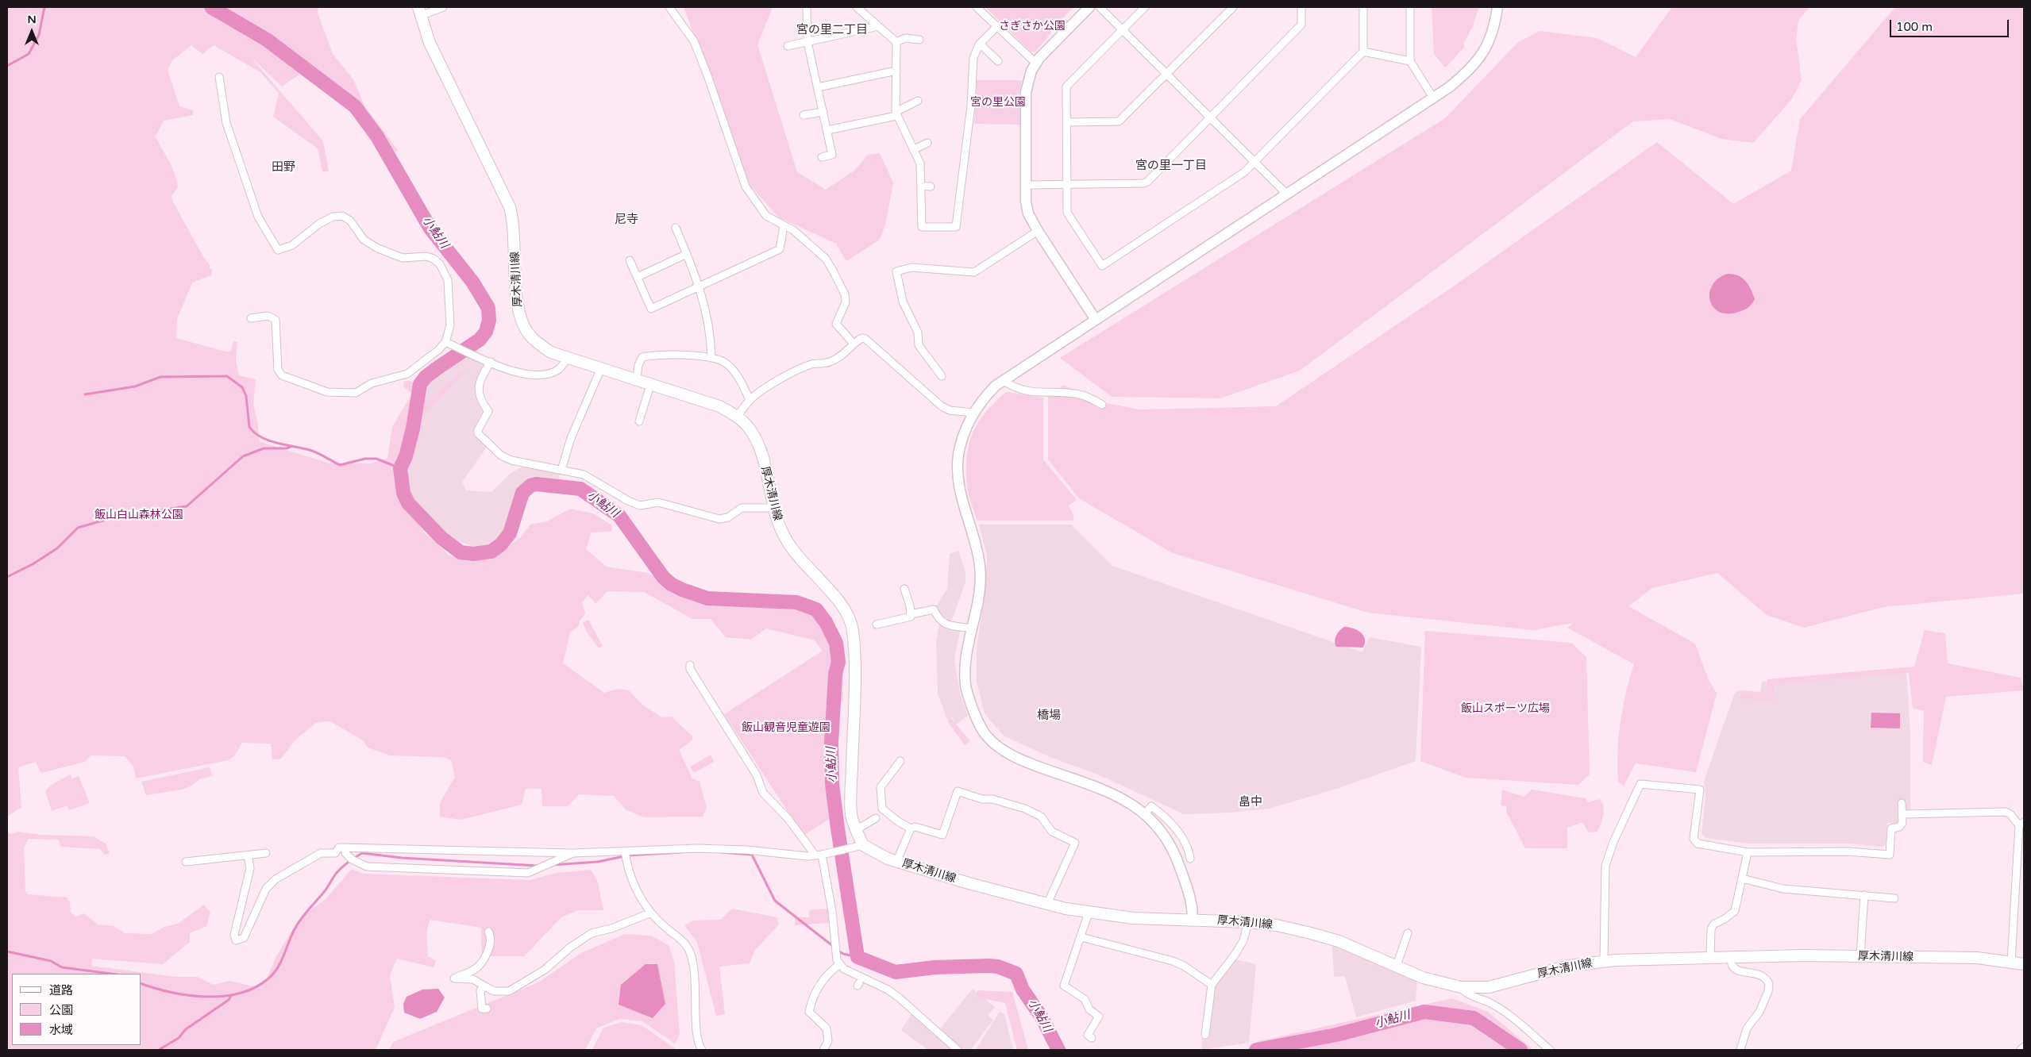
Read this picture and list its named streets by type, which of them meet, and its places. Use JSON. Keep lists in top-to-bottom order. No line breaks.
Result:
{"streets":{"main road":["厚木清川線"]},"districts":["宮の里二丁目","宮の里一丁目","田野","尼寺","橋場","畠中"],"water":["小鮎川"],"parks":["さぎさか公園","宮の里公園","飯山白山森林公園","飯山スポーツ広場","飯山観音児童遊園"],"legend":["道路","公園","水域"],"scale_bar":"100 m","north":"top"}
